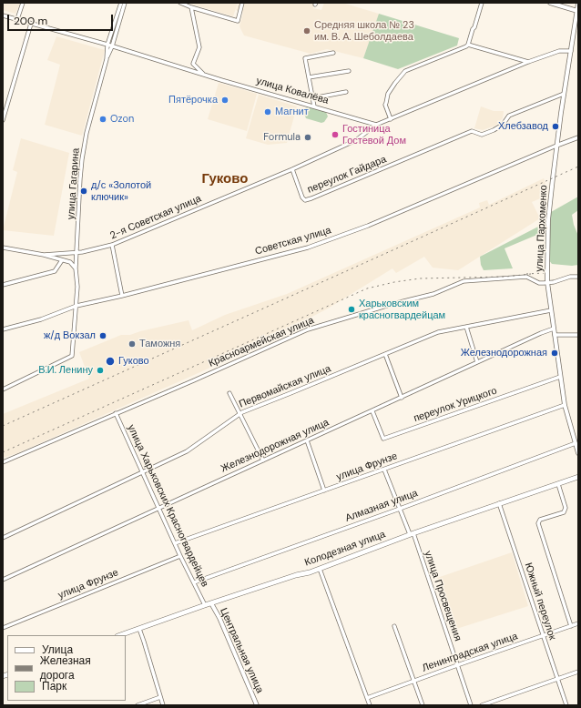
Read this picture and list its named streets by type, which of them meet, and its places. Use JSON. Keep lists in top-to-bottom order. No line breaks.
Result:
{"streets":{"main road":["Колодезная улица"],"street":["улица Ковалёва","переулок Гайдара","улица Гагарина","2-я Советская улица","улица Пархоменко","Советская улица","Красноармейская улица","Первомайская улица","переулок Урицкого","Железнодорожная улица","улица Фрунзе","улица Харьковских Красногвардейцев","Алмазная улица","улица Просвещения","Южный переулок","Центральная улица","Ленинградская улица"]},"crossings":[["улица Ковалёва","улица Гагарина"],["улица Ковалёва","2-я Советская улица"],["переулок Гайдара","2-я Советская улица"],["переулок Гайдара","улица Пархоменко"],["улица Гагарина","2-я Советская улица"],["улица Гагарина","Советская улица"],["улица Пархоменко","Советская улица"],["улица Пархоменко","Красноармейская улица"],["улица Пархоменко","Первомайская улица"],["улица Пархоменко","переулок Урицкого"],["улица Пархоменко","Железнодорожная улица"],["улица Пархоменко","улица Фрунзе"],["улица Пархоменко","Алмазная улица"],["Красноармейская улица","улица Харьковских Красногвардейцев"],["Первомайская улица","улица Харьковских Красногвардейцев"],["переулок Урицкого","Железнодорожная улица"],["Железнодорожная улица","улица Харьковских Красногвардейцев"],["улица Фрунзе","улица Харьковских Красногвардейцев"],["улица Фрунзе","улица Просвещения"],["улица Харьковских Красногвардейцев","Алмазная улица"],["улица Харьковских Красногвардейцев","Колодезная улица"],["Алмазная улица","улица Просвещения"],["Колодезная улица","улица Просвещения"],["Колодезная улица","Южный переулок"],["Колодезная улица","Центральная улица"],["улица Просвещения","Ленинградская улица"],["Южный переулок","Ленинградская улица"]],"districts":["Гуково"],"places":["Средняя школа № 23 им. В. А. Шеболдаева","Пятёрочка","Магнит","Ozon","Хлебзавод","Гостиница Гостевой Дом","Formula","д/с «Золотой ключик»","Харьковским красногвардейцам","ж/д Вокзал","Таможня","Железнодорожная","Гуково","В.И. Ленину"],"legend":["Улица","Железная дорога","Парк"],"scale_bar":"200 m"}
